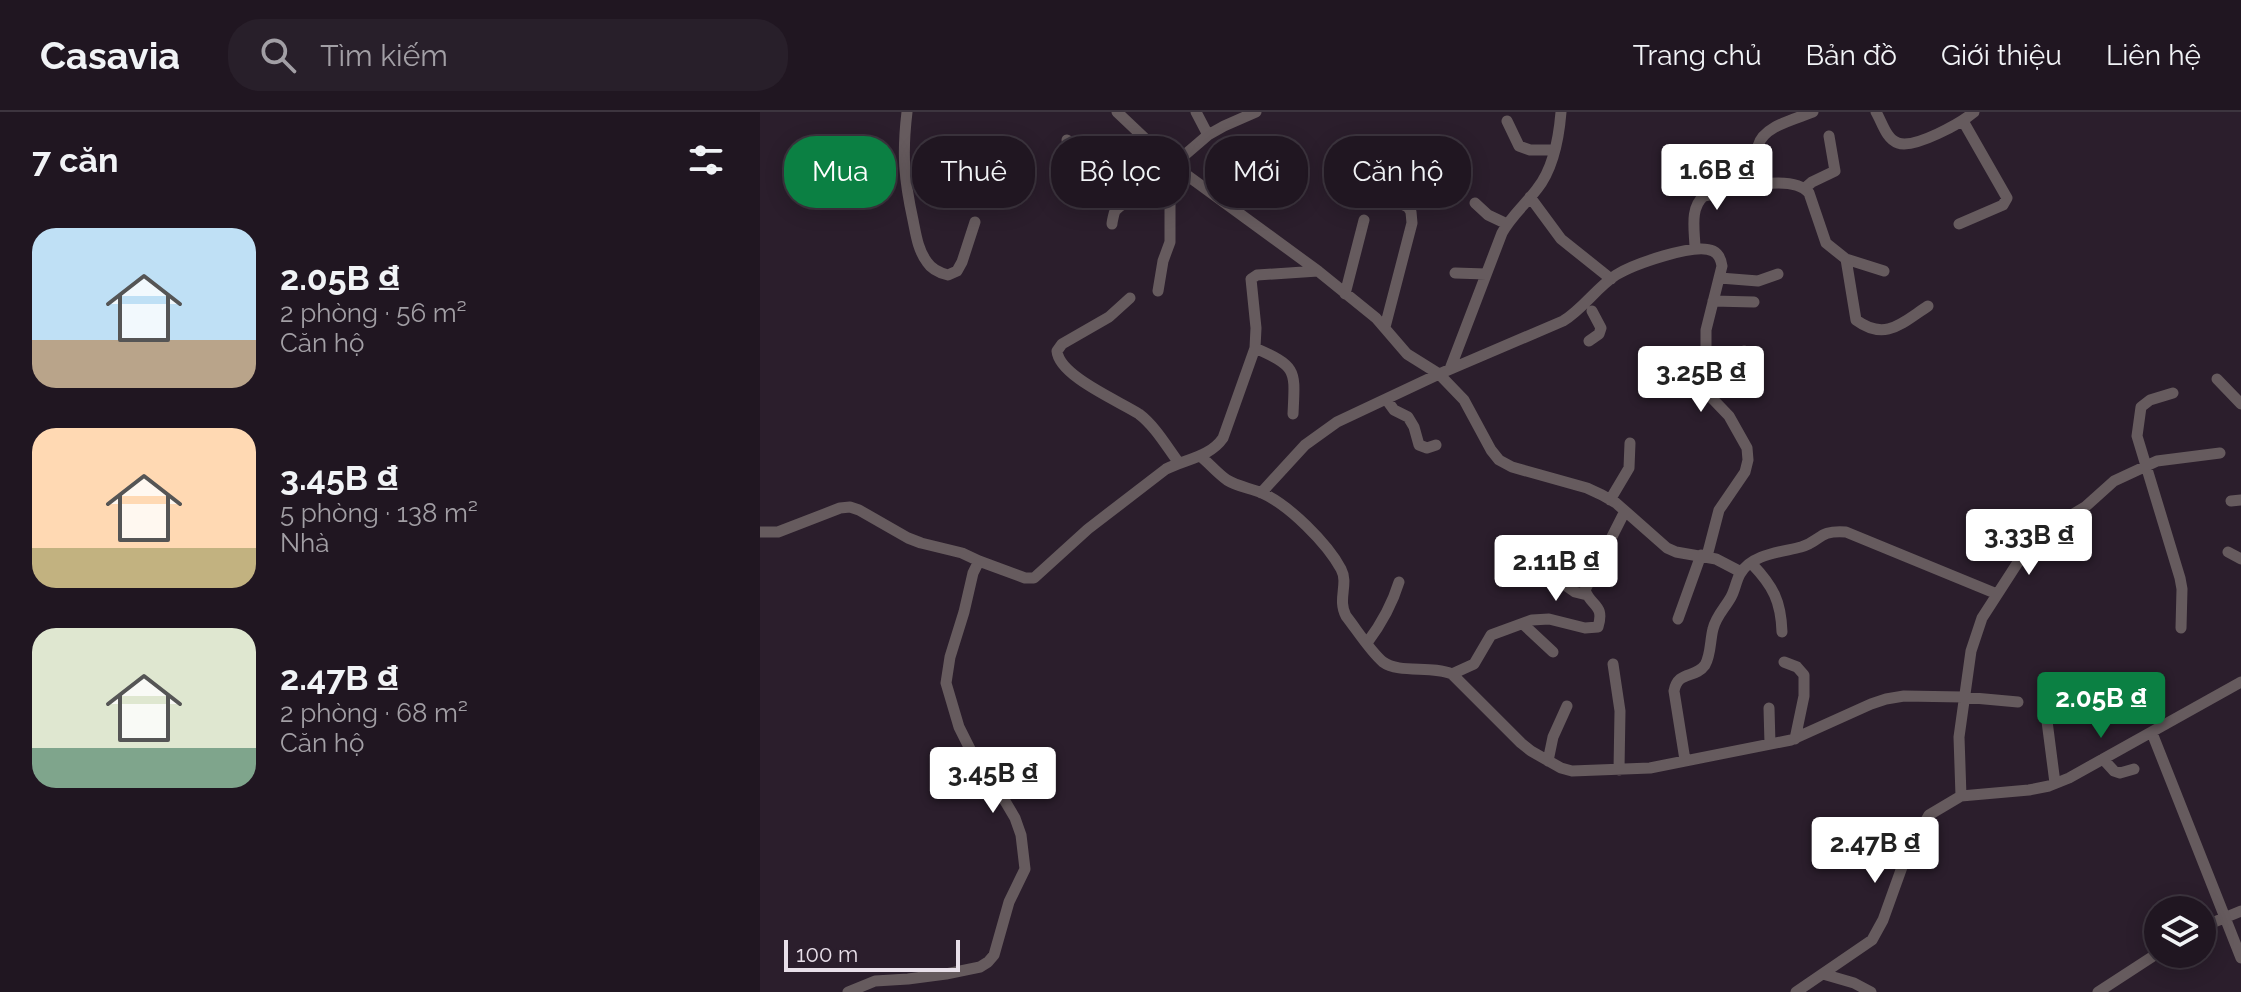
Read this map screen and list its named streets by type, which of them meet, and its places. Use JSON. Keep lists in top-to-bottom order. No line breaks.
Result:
{"scale_bar":"100 m","page":{"header":"Casavia","search":"Tìm kiếm","nav":["Trang chủ","Bản đồ","Giới thiệu","Liên hệ"],"heading":"7 căn","chip":["Mua","Thuê","Bộ lọc","Mới","Căn hộ"],"price":["1.6B ₫","3.25B ₫","3.33B ₫","2.11B ₫","2.05B ₫","3.45B ₫","2.47B ₫"],"list":[{"name":"2.05B ₫","note":"2 phòng · 56 m² · Căn hộ"},{"name":"3.45B ₫","note":"5 phòng · 138 m² · Nhà"},{"name":"2.47B ₫","note":"2 phòng · 68 m² · Căn hộ"}],"scale":"100 m"}}
